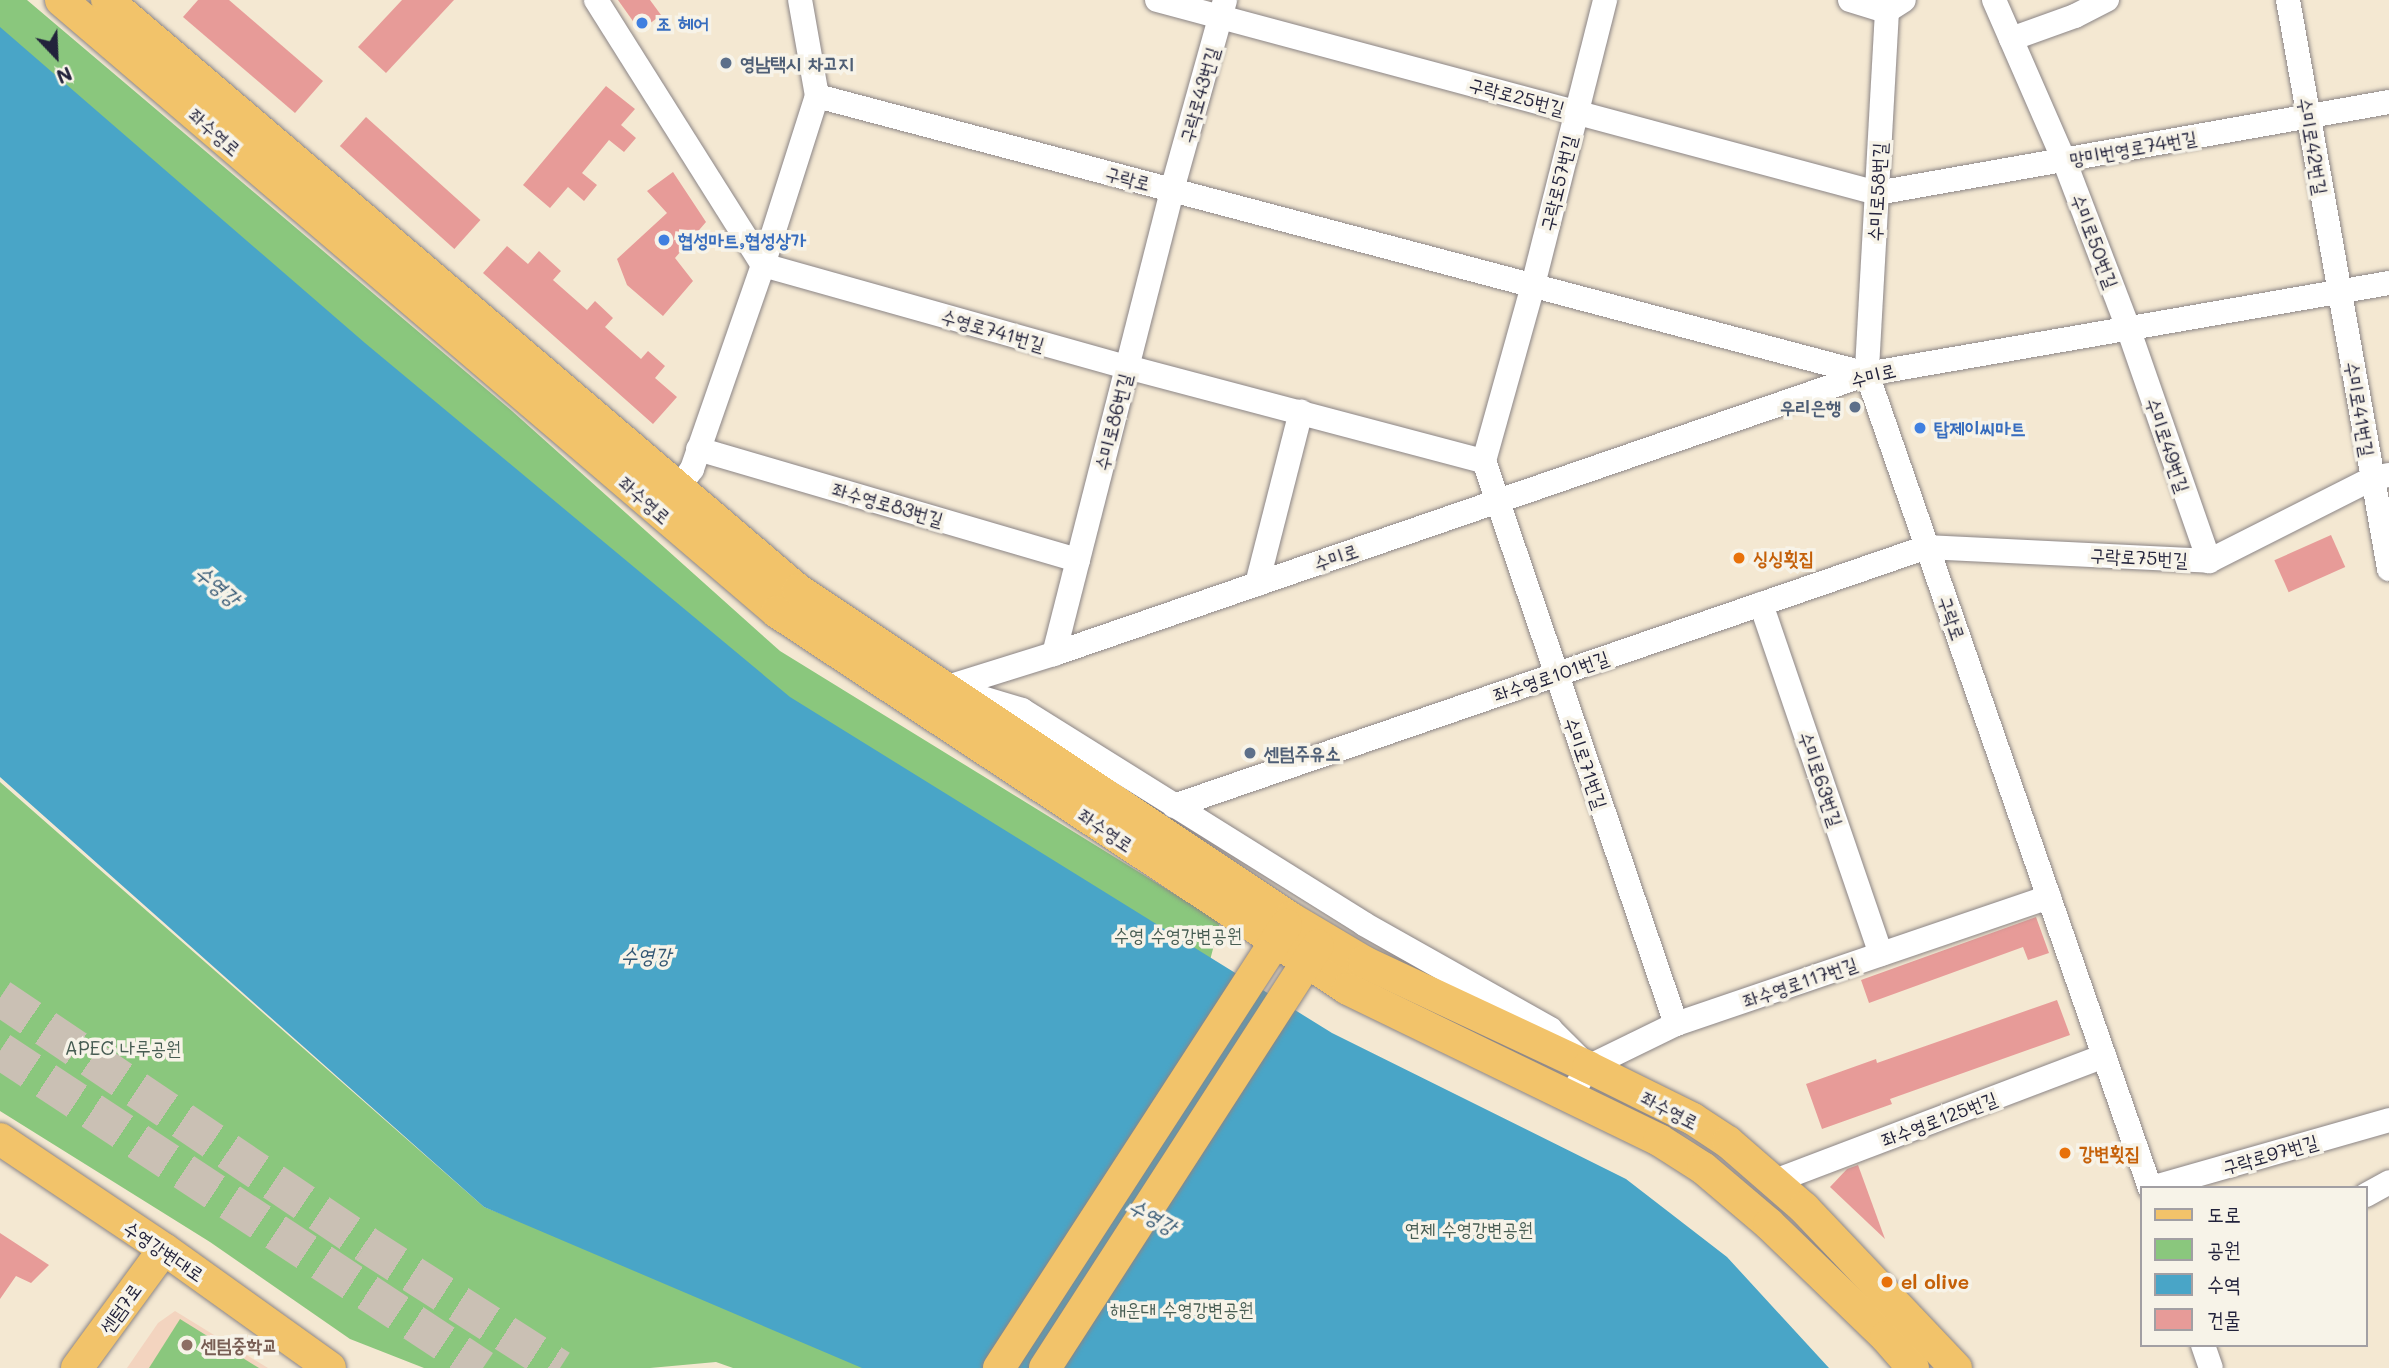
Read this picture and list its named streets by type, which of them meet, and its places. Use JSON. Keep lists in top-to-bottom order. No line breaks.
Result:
{"streets":{"main road":["좌수영로","수영강변대로","센텀7로"],"street":["구락로43번길","구락로25번길","수미로42번길","망미번영로74번길","구락로","구락로57번길","수미로58번길","수미로50번길","수영로741번길","수미로","수미로41번길","수미로86번길","수미로49번길","좌수영로83번길","구락로75번길","좌수영로101번길","수미로71번길","수미로63번길","좌수영로117번길","좌수영로125번길","구락로97번길"]},"crossings":[["구락로43번길","구락로25번길"],["구락로43번길","구락로"],["구락로43번길","수미로86번길"],["구락로25번길","망미번영로74번길"],["구락로25번길","구락로57번길"],["구락로25번길","수미로58번길"],["좌수영로","수미로"],["좌수영로","좌수영로117번길"],["좌수영로","좌수영로125번길"],["수미로42번길","망미번영로74번길"],["수미로42번길","수미로"],["수미로42번길","수미로41번길"],["망미번영로74번길","수미로58번길"],["망미번영로74번길","수미로50번길"],["구락로","구락로57번길"],["구락로","수미로58번길"],["구락로","수미로"],["구락로","수미로86번길"],["구락로","구락로75번길"],["구락로","좌수영로101번길"],["구락로","좌수영로117번길"],["구락로","좌수영로125번길"],["수미로58번길","수미로"],["수미로50번길","수미로"],["수미로50번길","수미로49번길"],["수영로741번길","수미로86번길"],["수미로","수미로41번길"],["수미로","수미로86번길"],["수미로","수미로49번길"],["수미로","수미로71번길"],["수미로41번길","구락로75번길"],["수미로86번길","좌수영로83번길"],["수미로49번길","구락로75번길"],["구락로75번길","좌수영로101번길"],["좌수영로101번길","수미로71번길"],["좌수영로101번길","수미로63번길"],["수미로71번길","좌수영로117번길"],["수미로63번길","좌수영로117번길"],["수영강변대로","센텀7로"]],"water":["수영강"],"parks":["수영 수영강변공원","APEC 나루공원","연제 수영강변공원","해운대 수영강변공원"],"places":["조 헤어","영남택시 차고지","협성마트,협성상가","우리은행","탑제이씨마트","싱싱횟집","센텀주유소","강변횟집","el olive","센텀중학교"],"legend":["도로","공원","수역","건물"],"north":"bottom right"}
